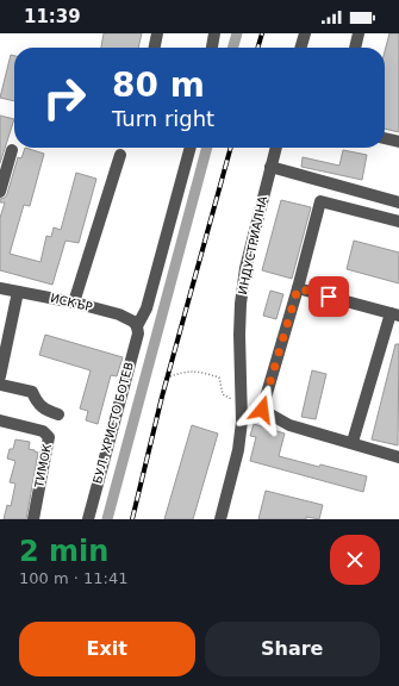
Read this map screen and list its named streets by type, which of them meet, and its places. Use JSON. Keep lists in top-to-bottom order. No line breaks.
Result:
{"streets":{"street":["ИНДУСТРИАЛНА","ИСКЪР","БУЛ. ХРИСТО БОТЕВ","ТИМОК"]},"crossings":[["ИСКЪР","БУЛ. ХРИСТО БОТЕВ"]],"page":{"status":"11:39","turn":["80 m","Turn right"],"heading":["2 min","100 m · 11:41"],"buttons":["Exit","Share"]}}
